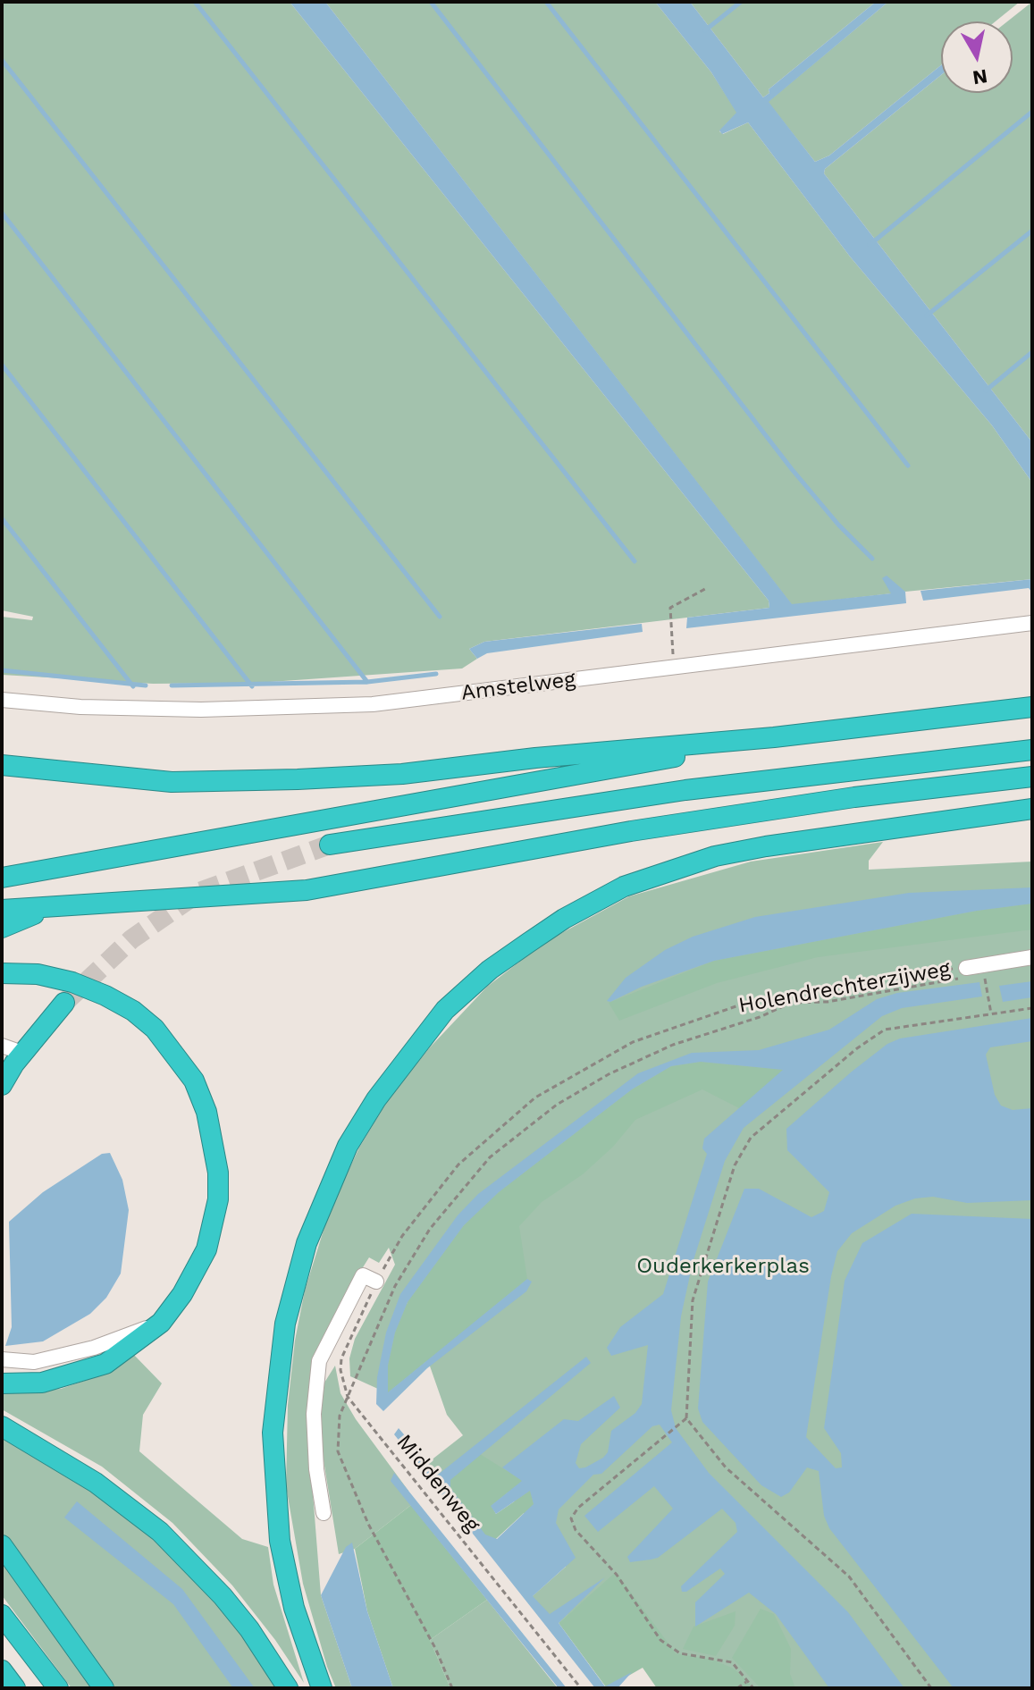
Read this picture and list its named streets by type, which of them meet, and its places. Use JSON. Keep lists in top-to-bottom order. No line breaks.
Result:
{"streets":{"street":["Amstelweg","Holendrechterzijweg"],"path":["Middenweg"]},"crossings":[["Holendrechterzijweg","Middenweg"]],"parks":["Ouderkerkerplas"],"north":"bottom"}
